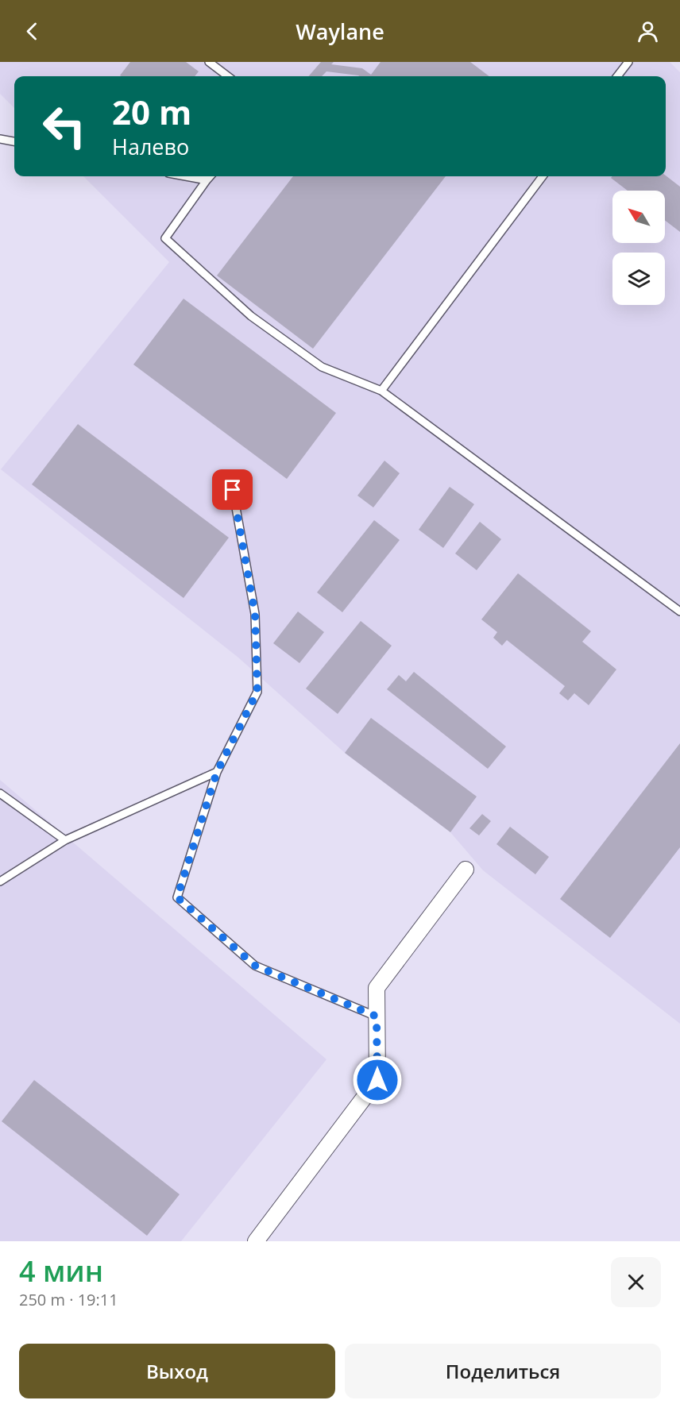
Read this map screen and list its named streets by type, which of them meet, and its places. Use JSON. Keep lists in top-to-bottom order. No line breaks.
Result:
{"north":"top left","page":{"header":"Waylane","turn":["20 m","Налево"],"heading":["4 мин","250 m · 19:11"],"buttons":["Выход","Поделиться"]}}
